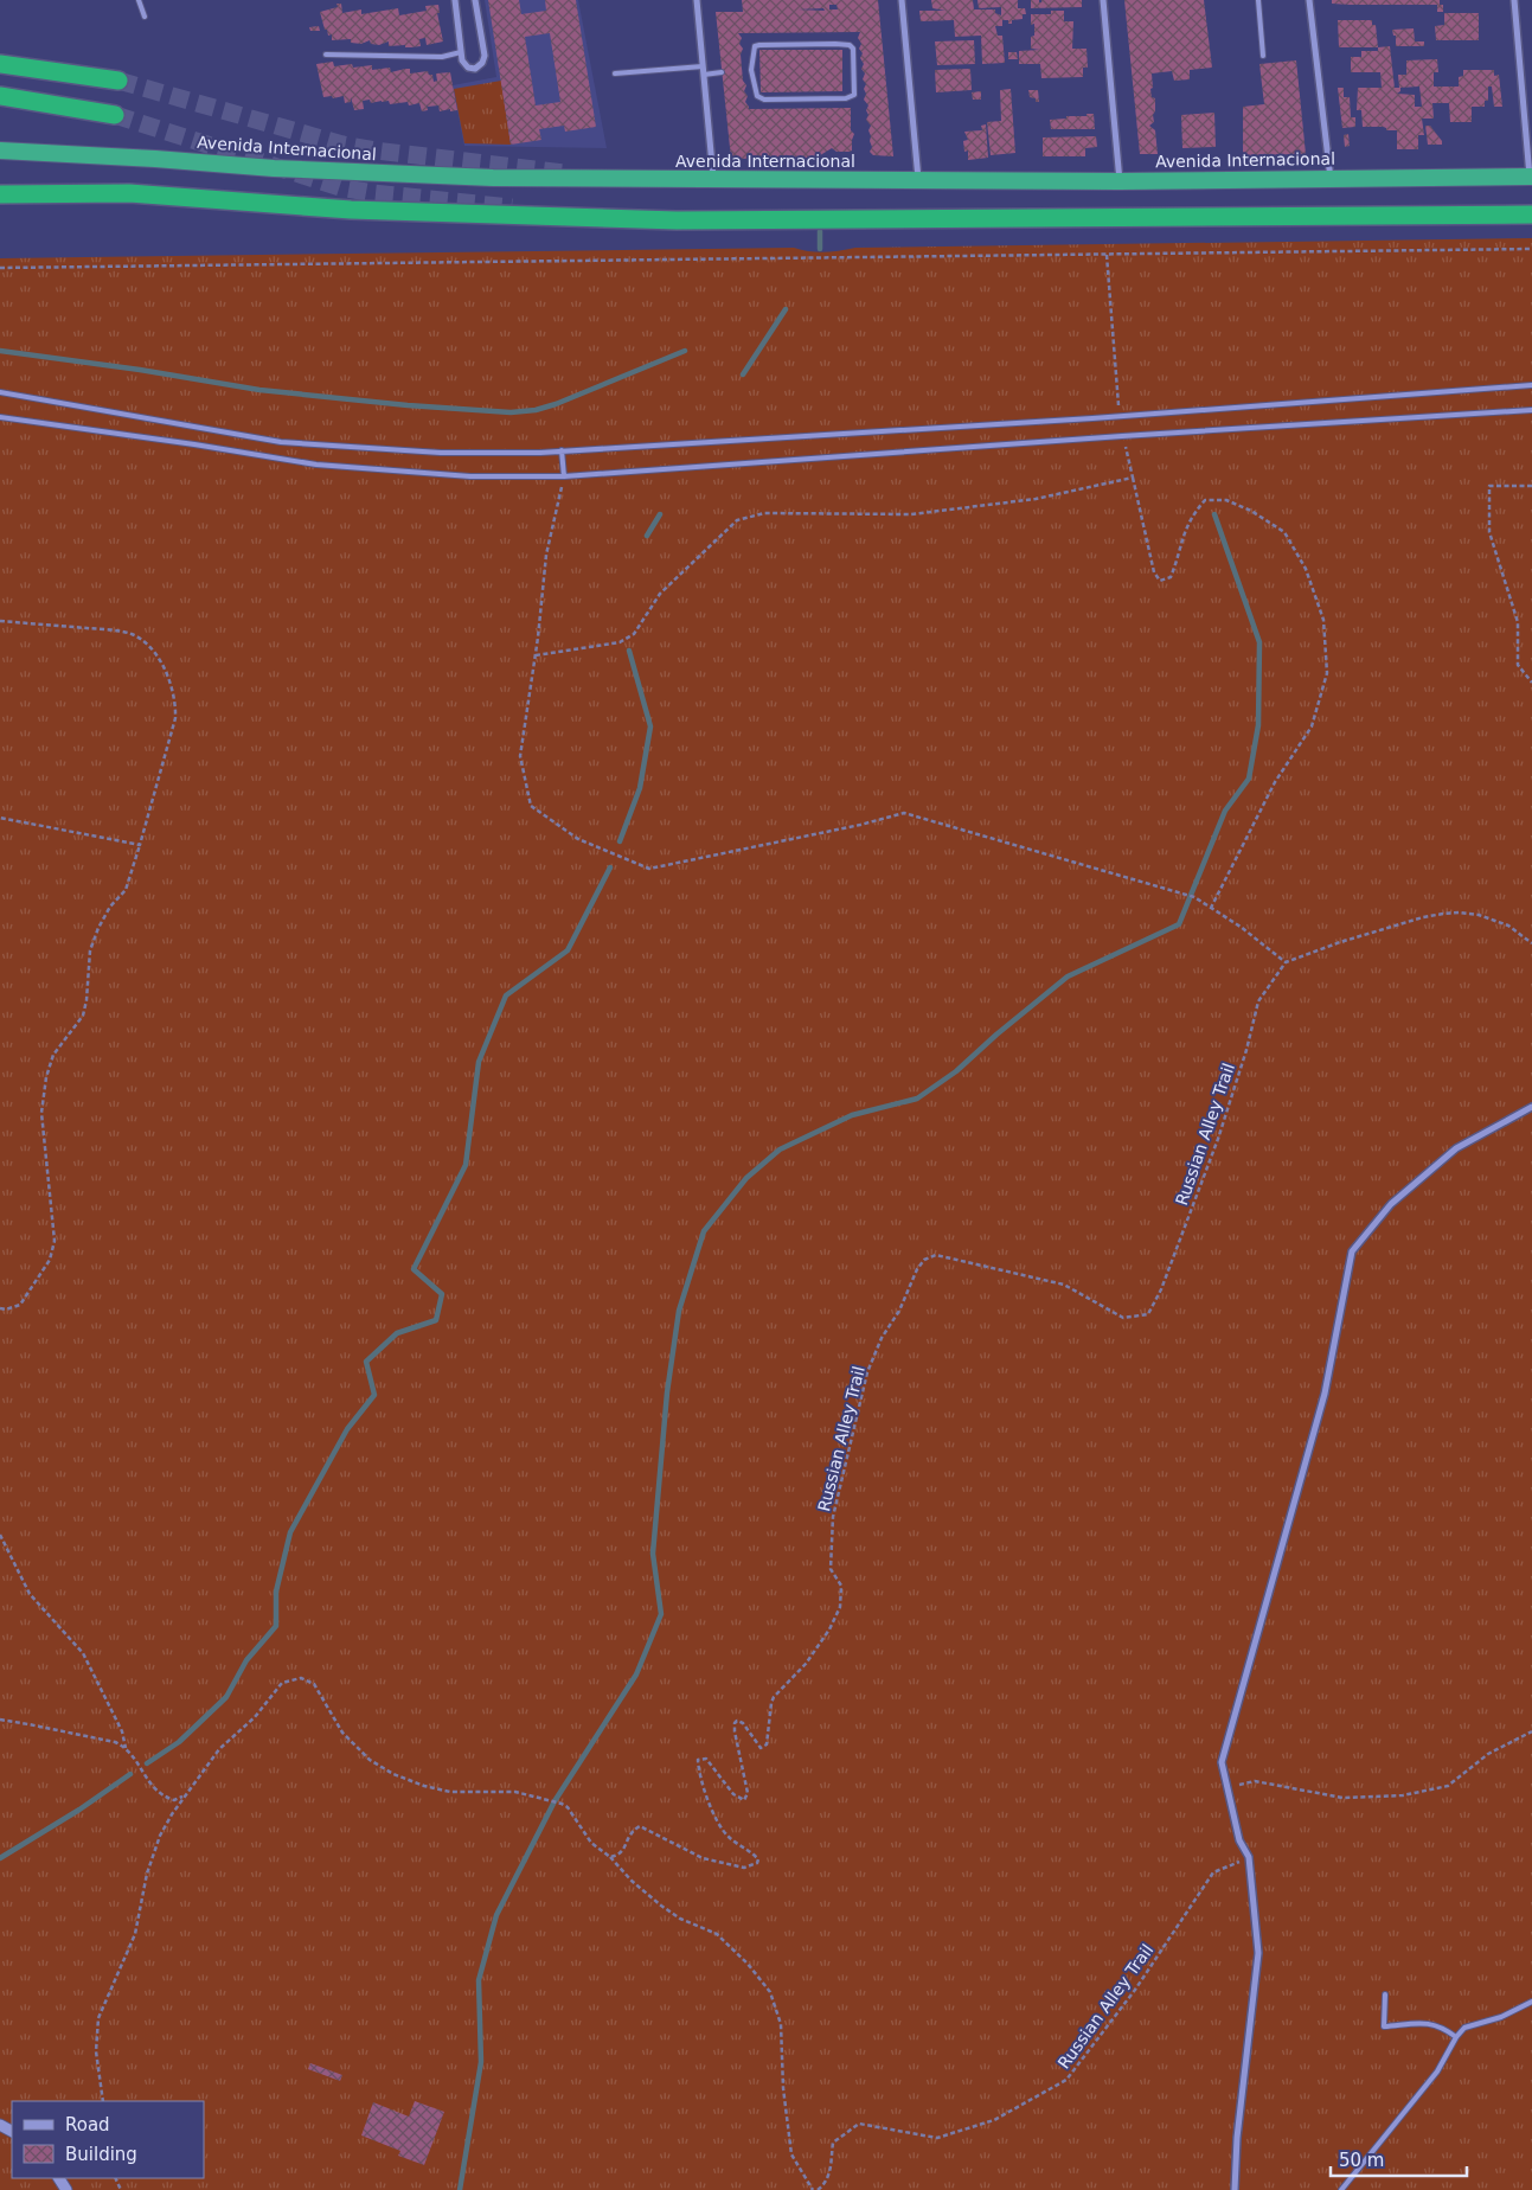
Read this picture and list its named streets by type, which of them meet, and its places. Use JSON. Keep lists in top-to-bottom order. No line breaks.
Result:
{"streets":{"highway":["Avenida Internacional"],"path":["Russian Alley Trail"]},"legend":["Road","Building"],"scale_bar":"50 m"}
